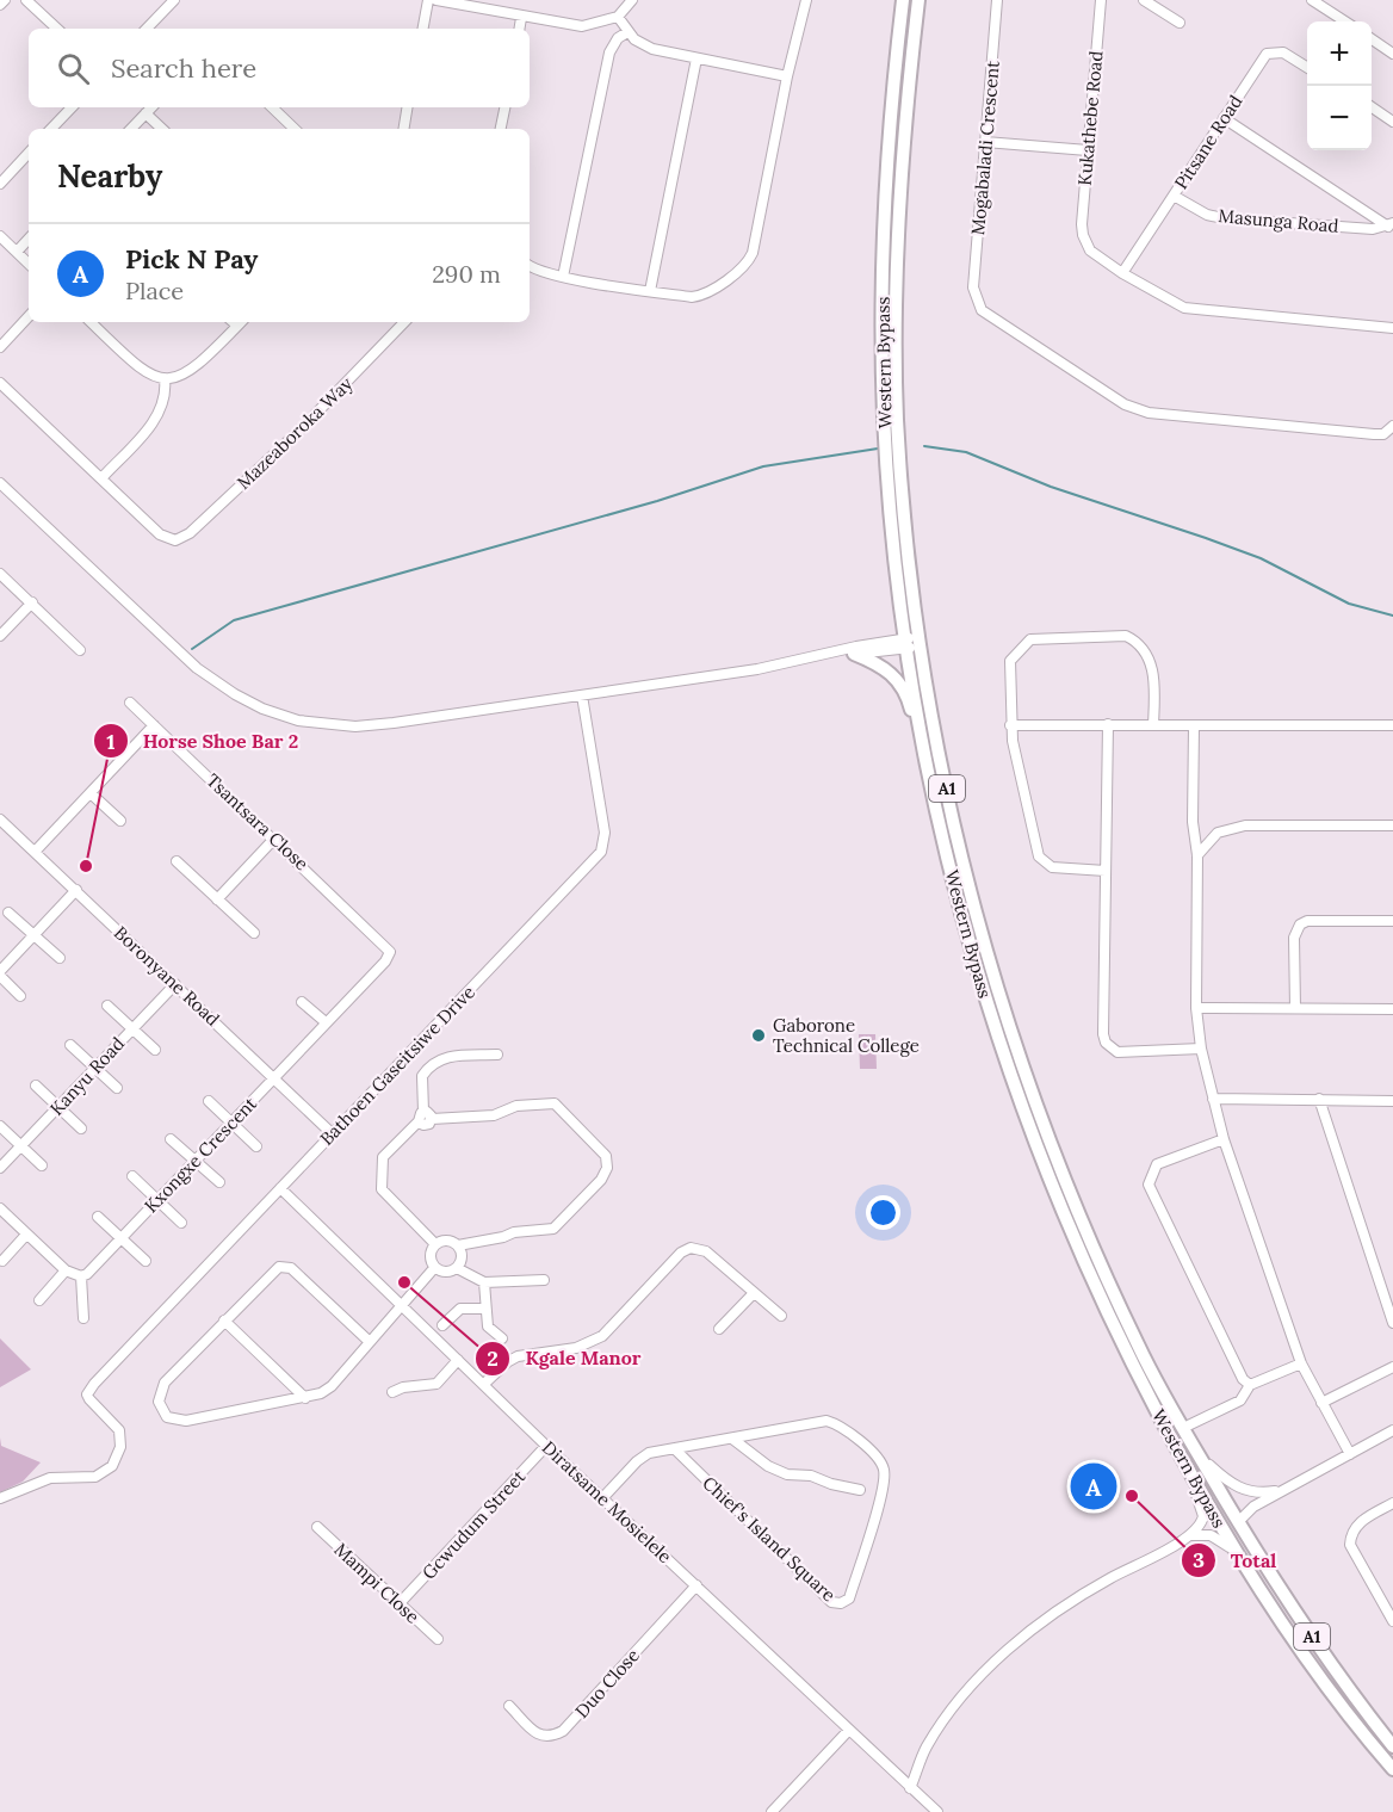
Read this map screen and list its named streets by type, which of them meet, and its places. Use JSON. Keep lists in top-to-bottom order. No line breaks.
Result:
{"streets":{"highway":["Western Bypass","A1"],"street":["Kukathebe Road","Pitsane Road","Mogabaladi Crescent","Masunga Road","Mazeaboroka Way","Tsantsara Close","Boronyane Road","Bathoen Gaseitsiwe Drive","Kanyu Road","Kxongxe Crescent","Diratsame Mosielele","Gcwudum Street","Chief's Island Square","Mampi Close","Duo Close"]},"crossings":[["Kukathebe Road","Pitsane Road"],["Pitsane Road","Masunga Road"],["Tsantsara Close","Kxongxe Crescent"],["Boronyane Road","Bathoen Gaseitsiwe Drive"],["Boronyane Road","Kanyu Road"],["Boronyane Road","Kxongxe Crescent"],["Bathoen Gaseitsiwe Drive","Diratsame Mosielele"],["Diratsame Mosielele","Gcwudum Street"],["Diratsame Mosielele","Chief's Island Square"],["Diratsame Mosielele","Duo Close"],["Gcwudum Street","Mampi Close"]],"places":["Horse Shoe Bar 2","Gaborone Technical College","Kgale Manor","Total"],"page":{"map_buttons":["+","−"],"search":"Search here","heading":"Nearby","list":[{"mark":"A","name":"Pick N Pay","note":"Place","value":"290 m"}],"pins":"A"}}
